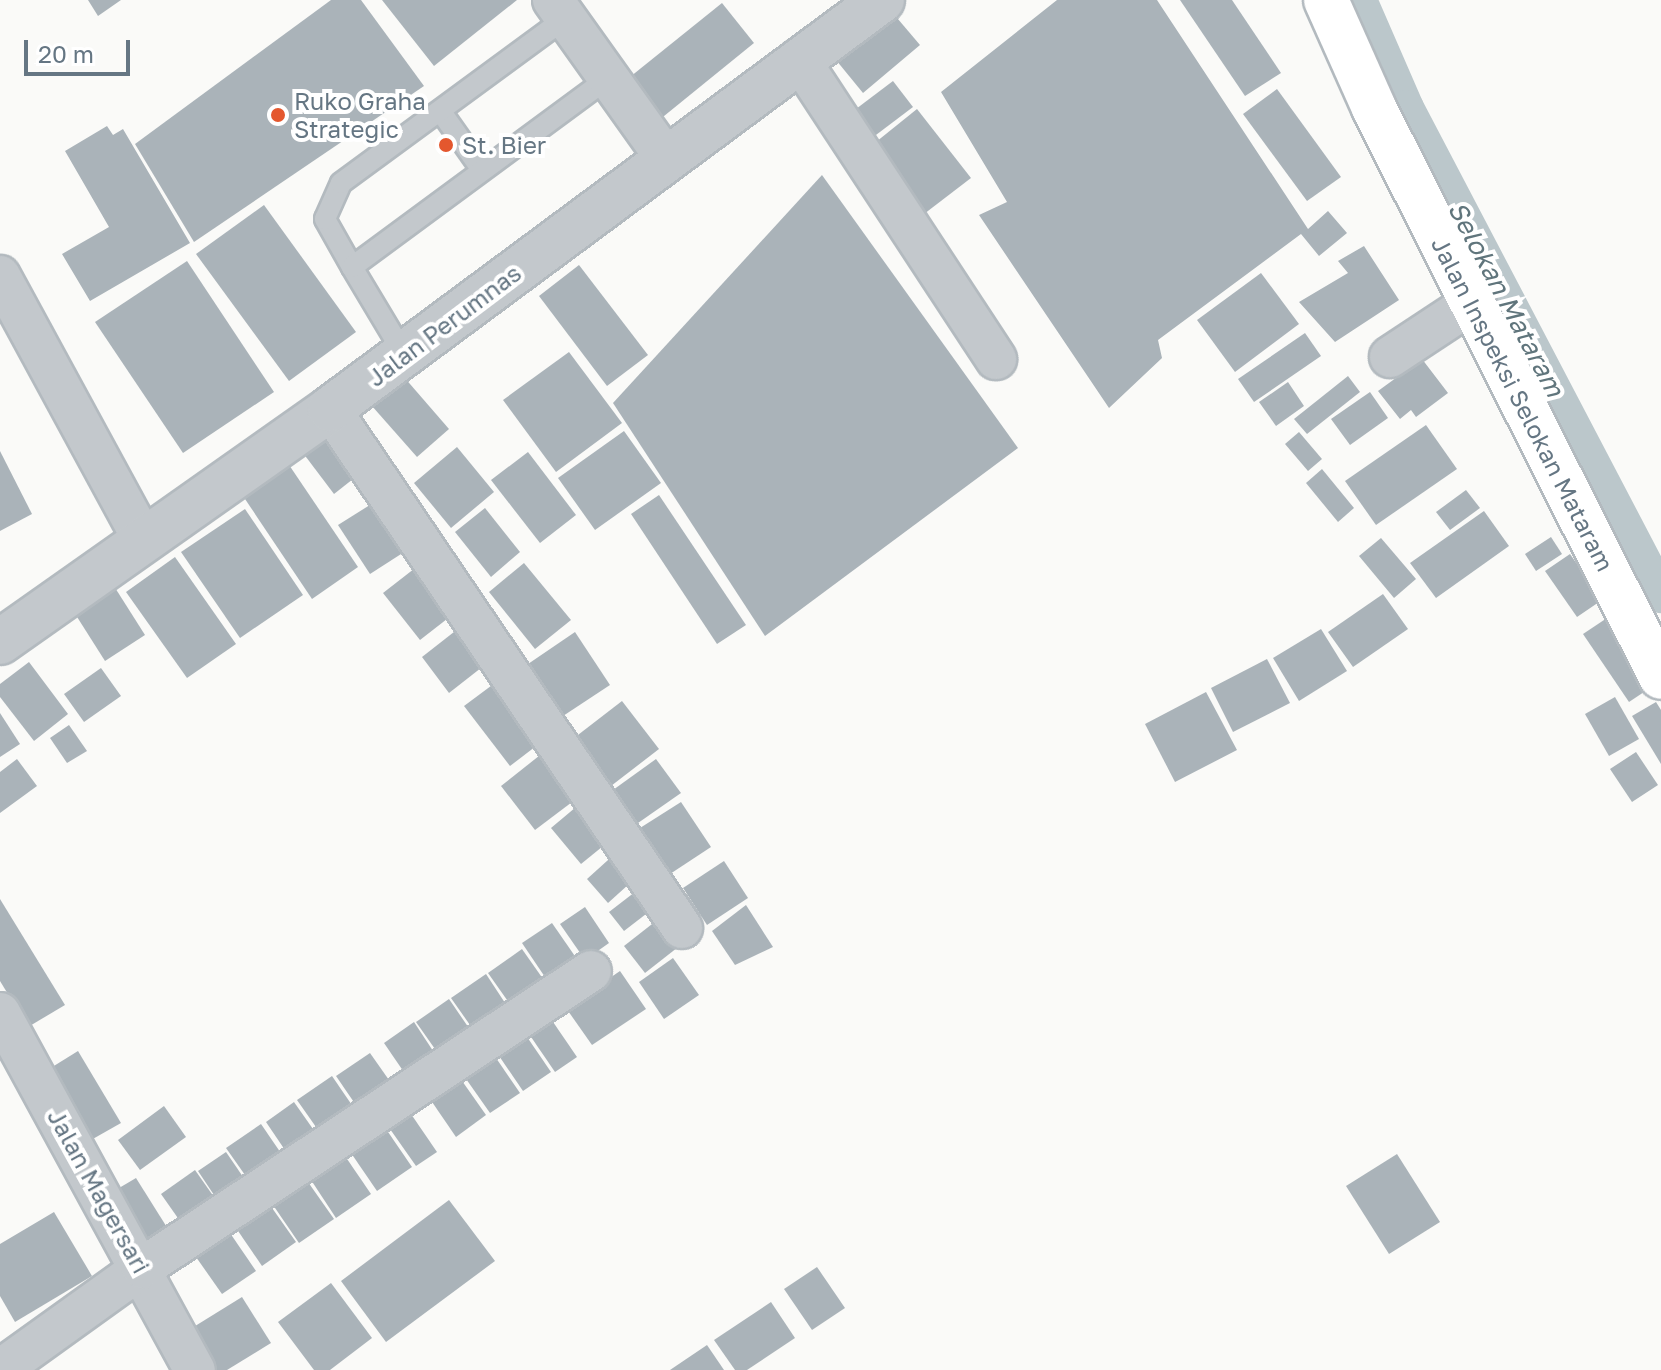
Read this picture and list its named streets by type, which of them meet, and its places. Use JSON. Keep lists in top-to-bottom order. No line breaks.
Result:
{"streets":{"main road":["Jalan Inspeksi Selokan Mataram"],"street":["Jalan Perumnas","Jalan Magersari"]},"water":["Selokan Mataram"],"places":["Ruko Graha Strategic","St. Bier"],"scale_bar":"20 m"}
